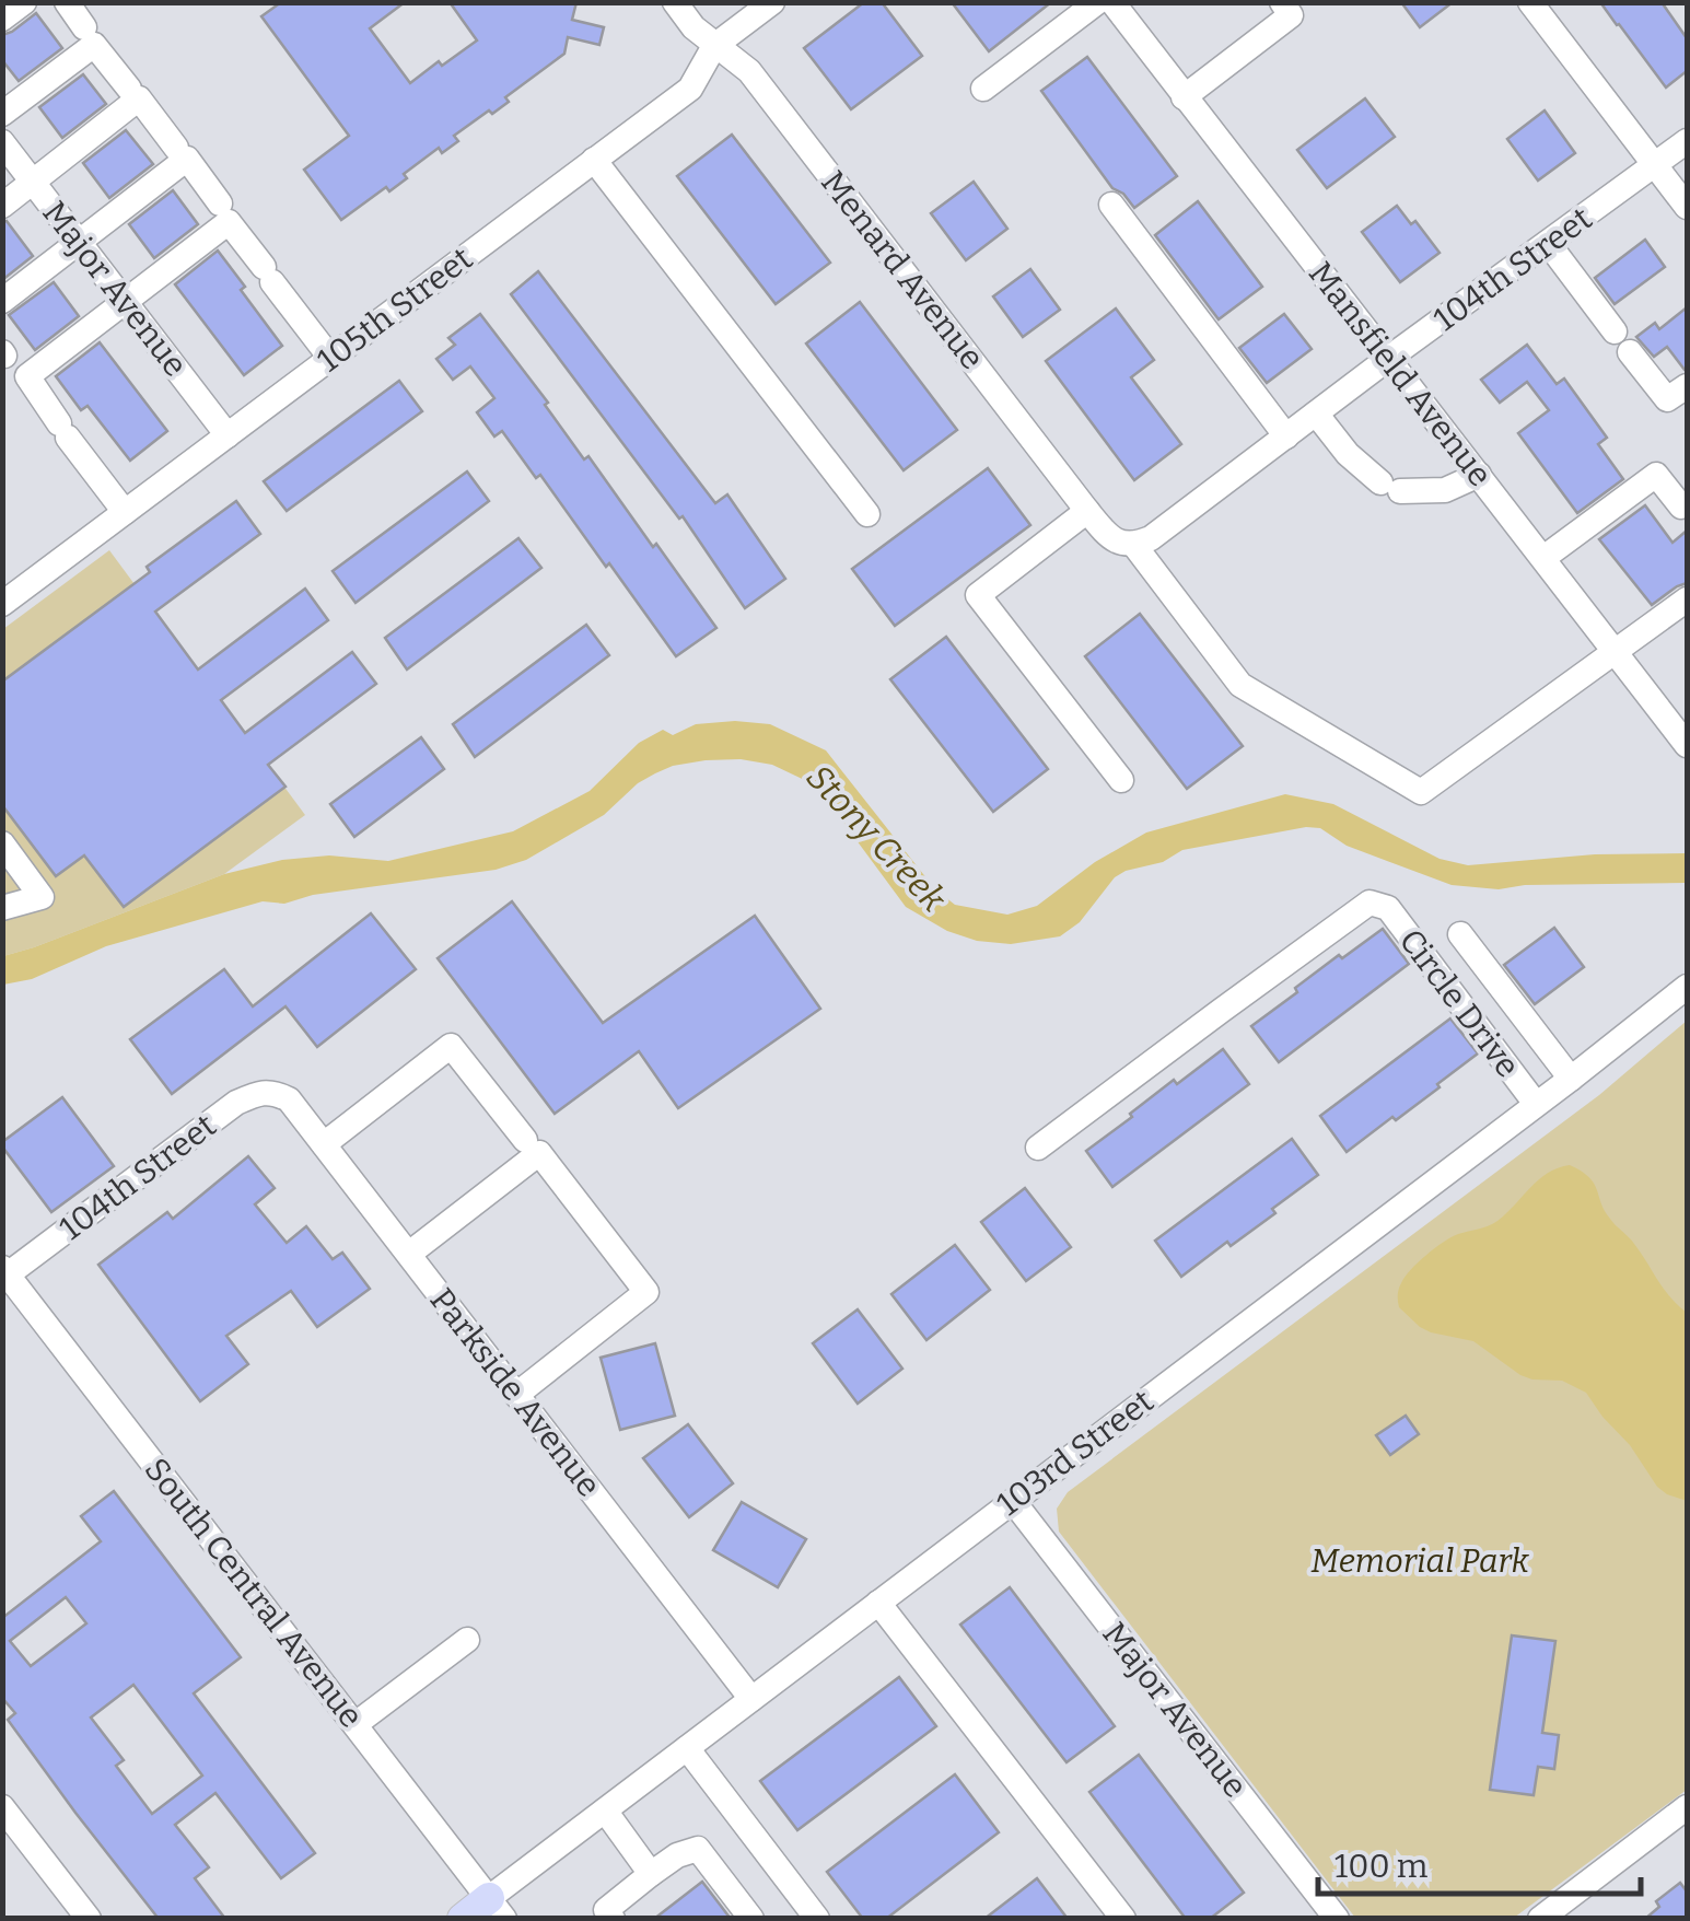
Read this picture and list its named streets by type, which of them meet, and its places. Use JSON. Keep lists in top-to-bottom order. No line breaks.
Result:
{"streets":{"main road":["103rd Street"],"street":["104th Street","Menard Avenue","Major Avenue","105th Street","Mansfield Avenue","Circle Drive","Parkside Avenue","South Central Avenue"]},"crossings":[["104th Street","Menard Avenue"],["104th Street","Mansfield Avenue"],["104th Street","Parkside Avenue"],["104th Street","South Central Avenue"],["Menard Avenue","105th Street"],["Menard Avenue","Mansfield Avenue"],["Major Avenue","105th Street"],["Major Avenue","103rd Street"],["Circle Drive","103rd Street"],["Parkside Avenue","103rd Street"],["103rd Street","South Central Avenue"]],"water":["Stony Creek"],"parks":["Memorial Park"],"scale_bar":"100 m"}
